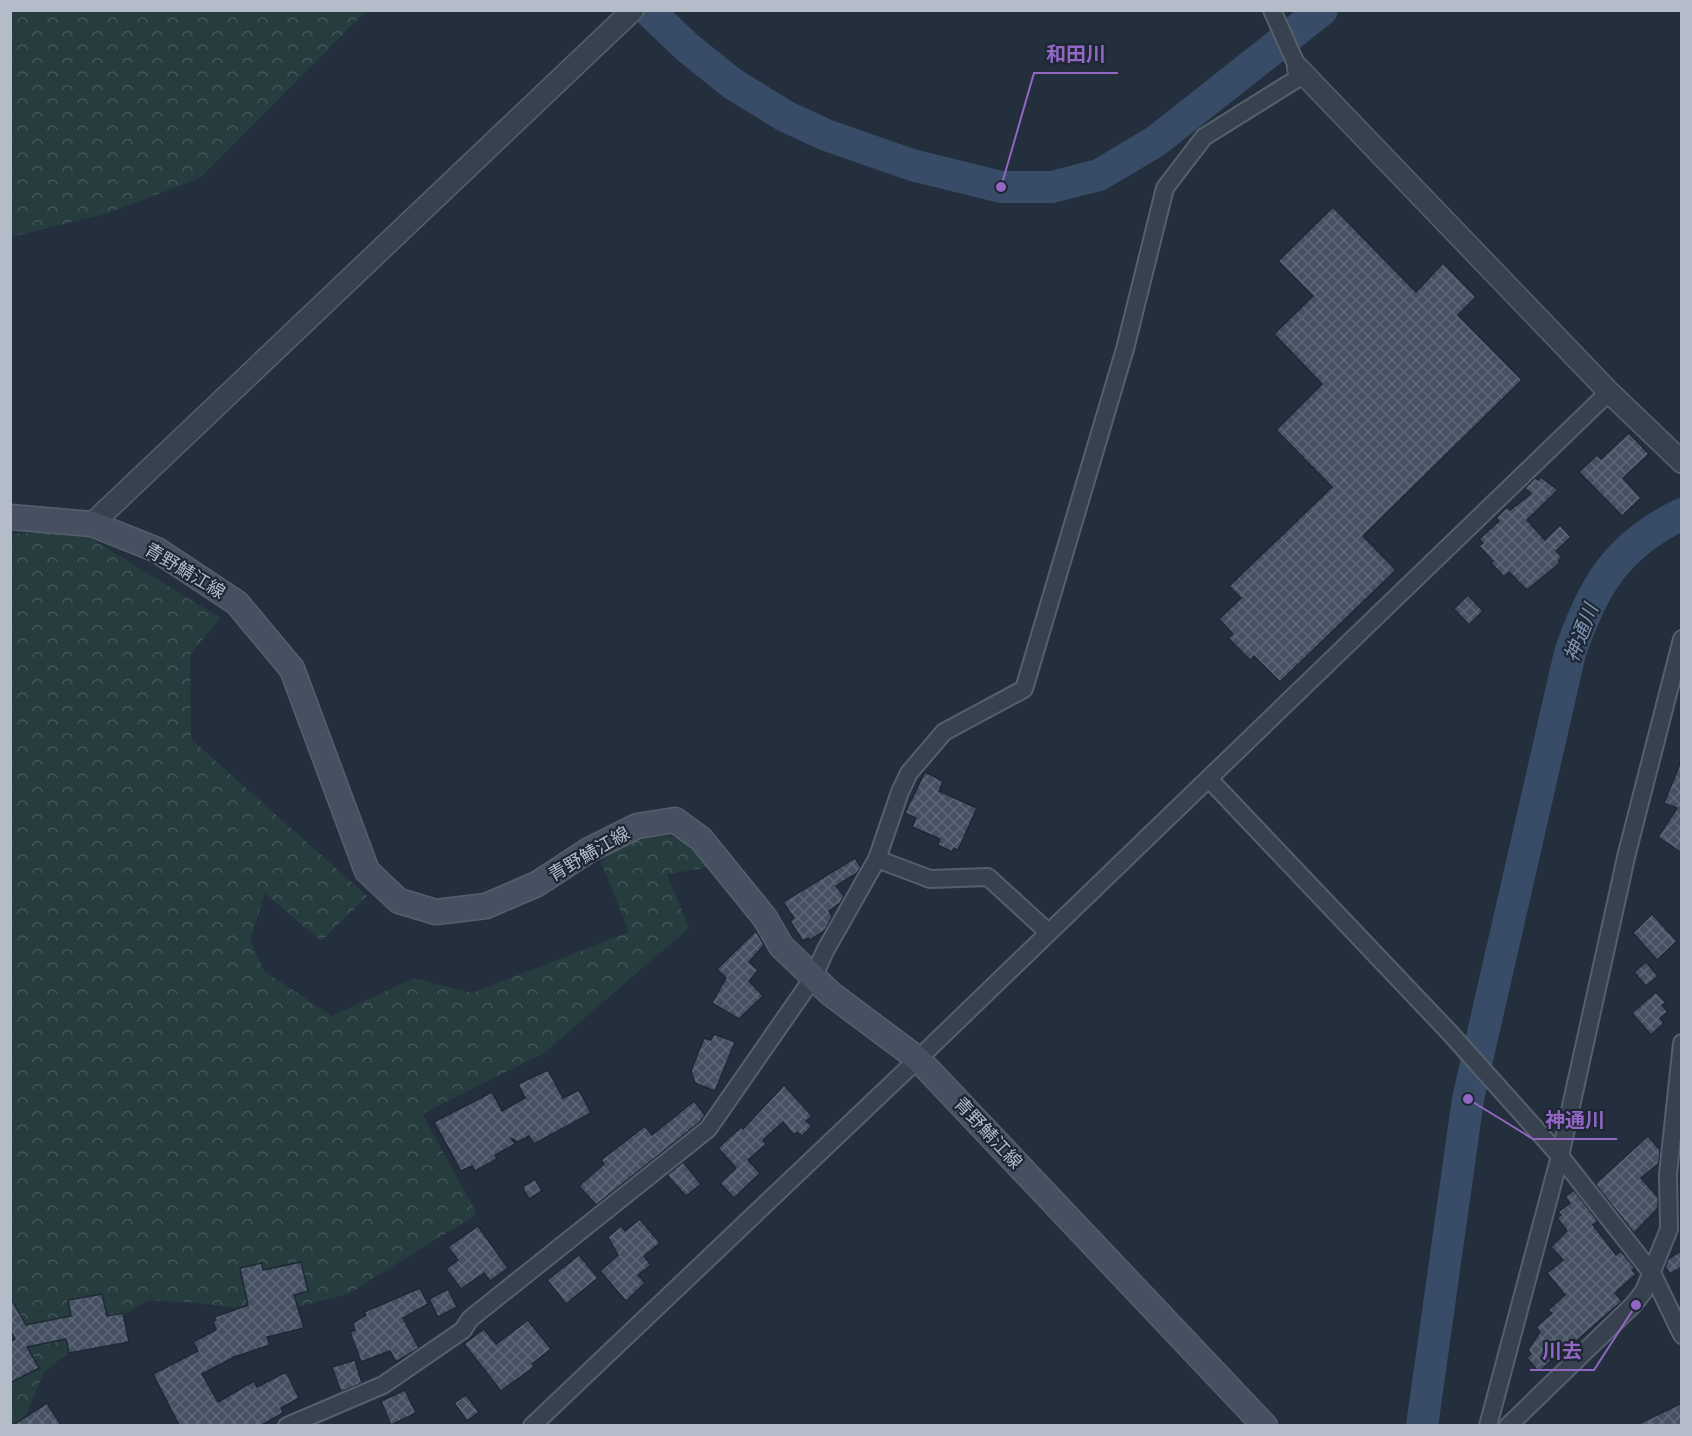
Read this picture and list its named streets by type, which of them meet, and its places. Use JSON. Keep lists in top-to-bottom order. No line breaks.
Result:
{"streets":{"main road":["青野鯖江線"]},"water":["神通川"],"places":["和田川","神通川","川去"]}
